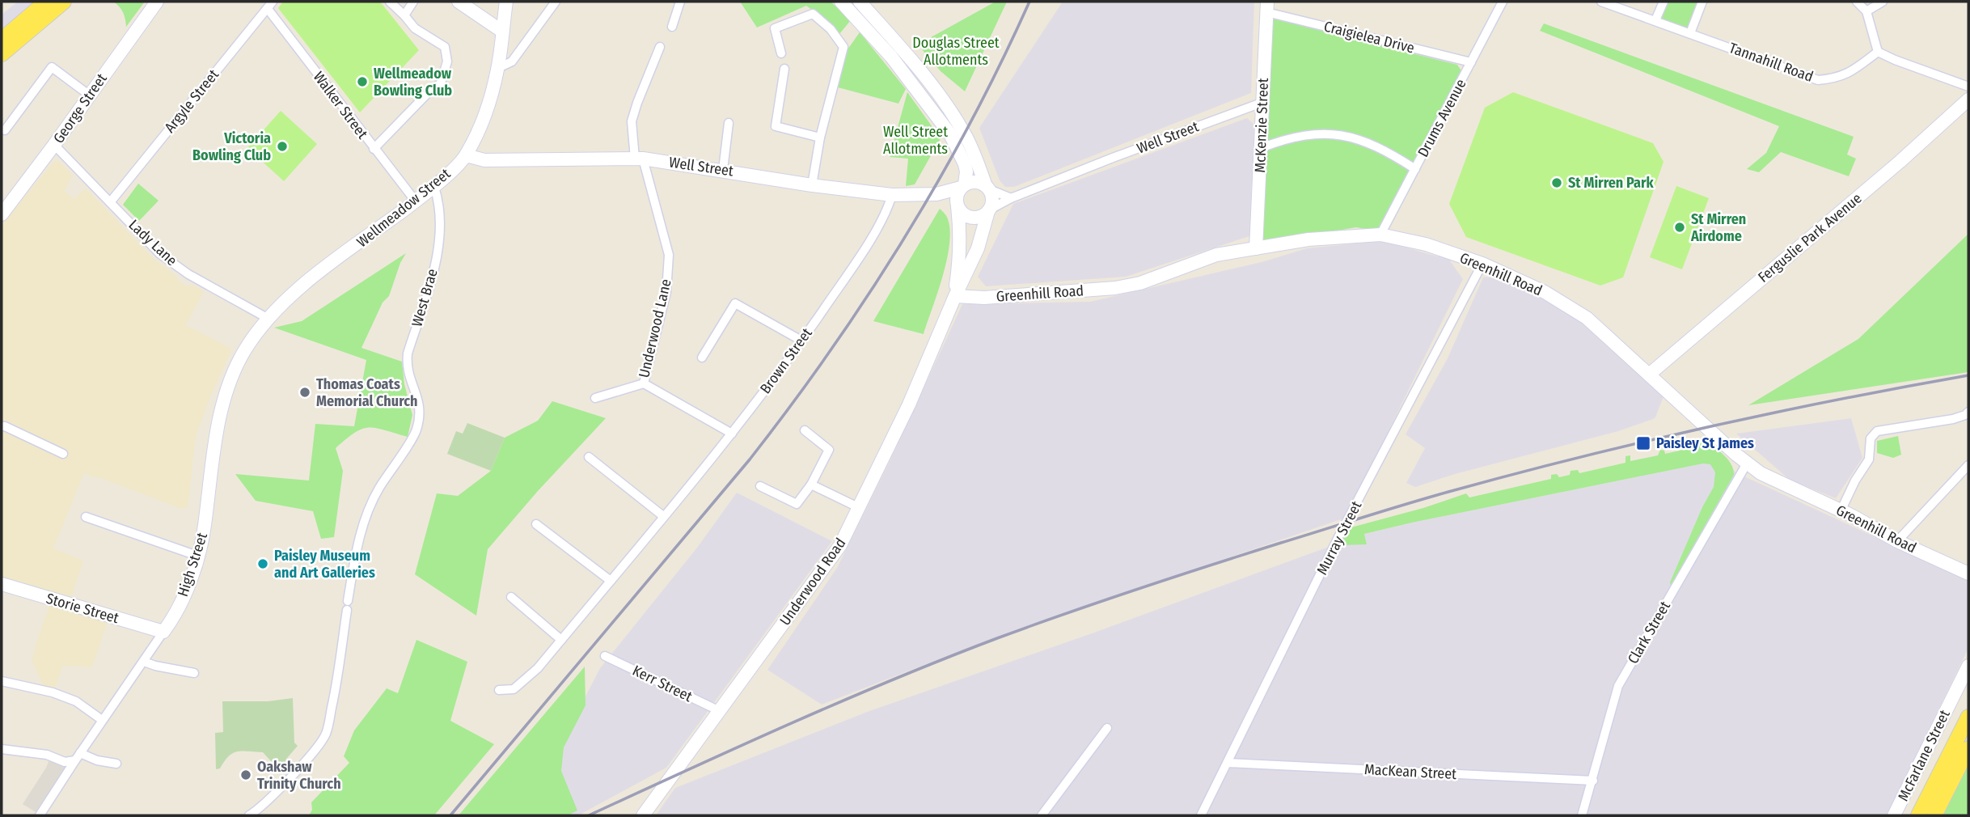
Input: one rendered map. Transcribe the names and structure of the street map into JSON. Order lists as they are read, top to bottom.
{
  "streets": {
    "street": [
      "Craigielea Drive",
      "Tannahill Road",
      "Argyle Street",
      "Walker Street",
      "George Street",
      "Drums Avenue",
      "McKenzie Street",
      "Well Street",
      "Wellmeadow Street",
      "Ferguslie Park Avenue",
      "Lady Lane",
      "Greenhill Road",
      "West Brae",
      "Underwood Lane",
      "Brown Street",
      "Murray Street",
      "High Street",
      "Underwood Road",
      "Storie Street",
      "Clark Street",
      "Kerr Street",
      "McFarlane Street",
      "MacKean Street"
    ]
  },
  "crossings": [
    ["Craigielea Drive", "Drums Avenue"],
    ["Craigielea Drive", "McKenzie Street"],
    ["Argyle Street", "Walker Street"],
    ["Argyle Street", "Lady Lane"],
    ["Walker Street", "Wellmeadow Street"],
    ["George Street", "Lady Lane"],
    ["Drums Avenue", "Greenhill Road"],
    ["McKenzie Street", "Well Street"],
    ["McKenzie Street", "Greenhill Road"],
    ["Well Street", "Wellmeadow Street"],
    ["Well Street", "Underwood Lane"],
    ["Well Street", "Brown Street"],
    ["Well Street", "Underwood Road"],
    ["Wellmeadow Street", "Lady Lane"],
    ["Wellmeadow Street", "West Brae"],
    ["Wellmeadow Street", "High Street"],
    ["Ferguslie Park Avenue", "Greenhill Road"],
    ["Lady Lane", "High Street"],
    ["Greenhill Road", "Murray Street"],
    ["Greenhill Road", "Underwood Road"],
    ["Greenhill Road", "Clark Street"],
    ["Murray Street", "MacKean Street"],
    ["High Street", "Storie Street"],
    ["Underwood Road", "Kerr Street"],
    ["Clark Street", "MacKean Street"]
  ],
  "parks": ["Douglas Street Allotments", "Well Street Allotments"],
  "places": {
    "other": [
      "Wellmeadow Bowling Club",
      "Victoria Bowling Club",
      "St Mirren Park",
      "St Mirren Airdome",
      "Thomas Coats Memorial Church",
      "Paisley Museum and Art Galleries",
      "Oakshaw Trinity Church"
    ],
    "transit": ["Paisley St James"]
  }
}
